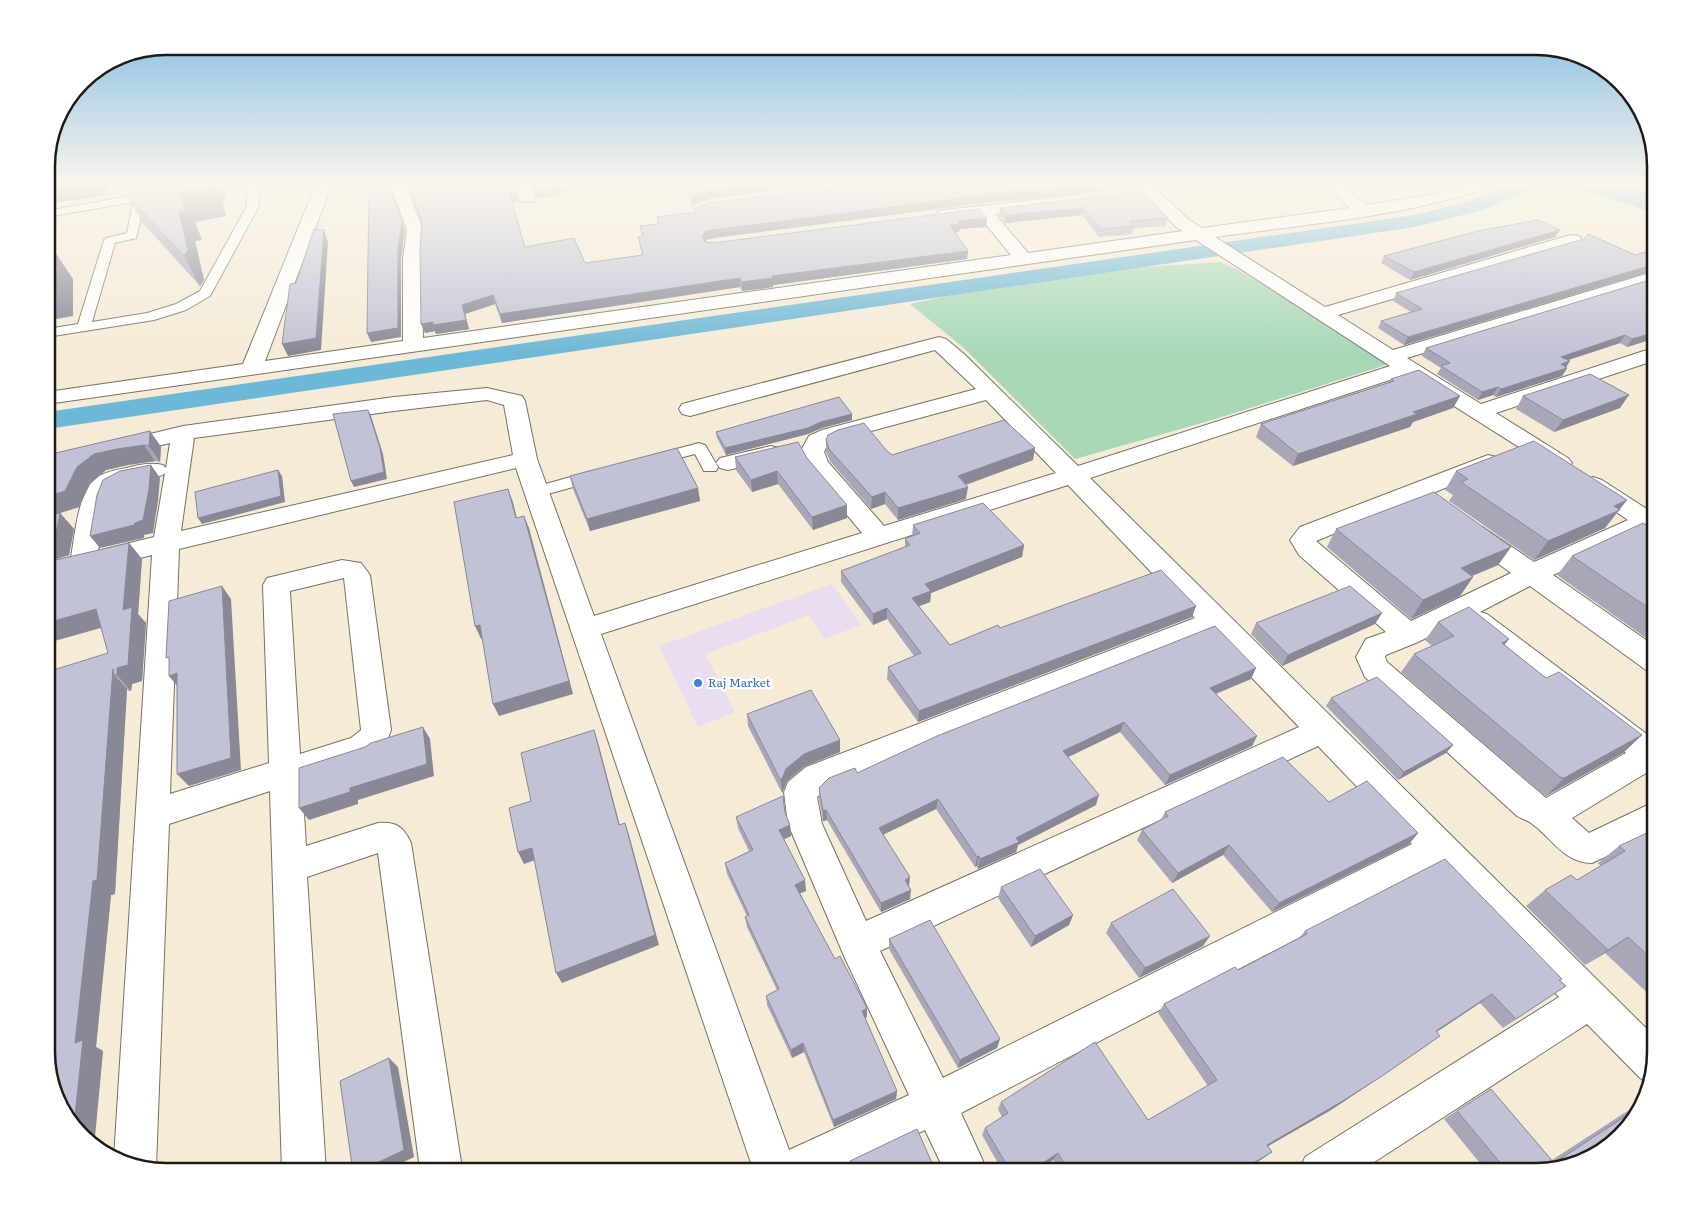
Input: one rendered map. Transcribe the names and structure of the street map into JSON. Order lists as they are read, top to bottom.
{
  "places": ["Raj Market"]
}
